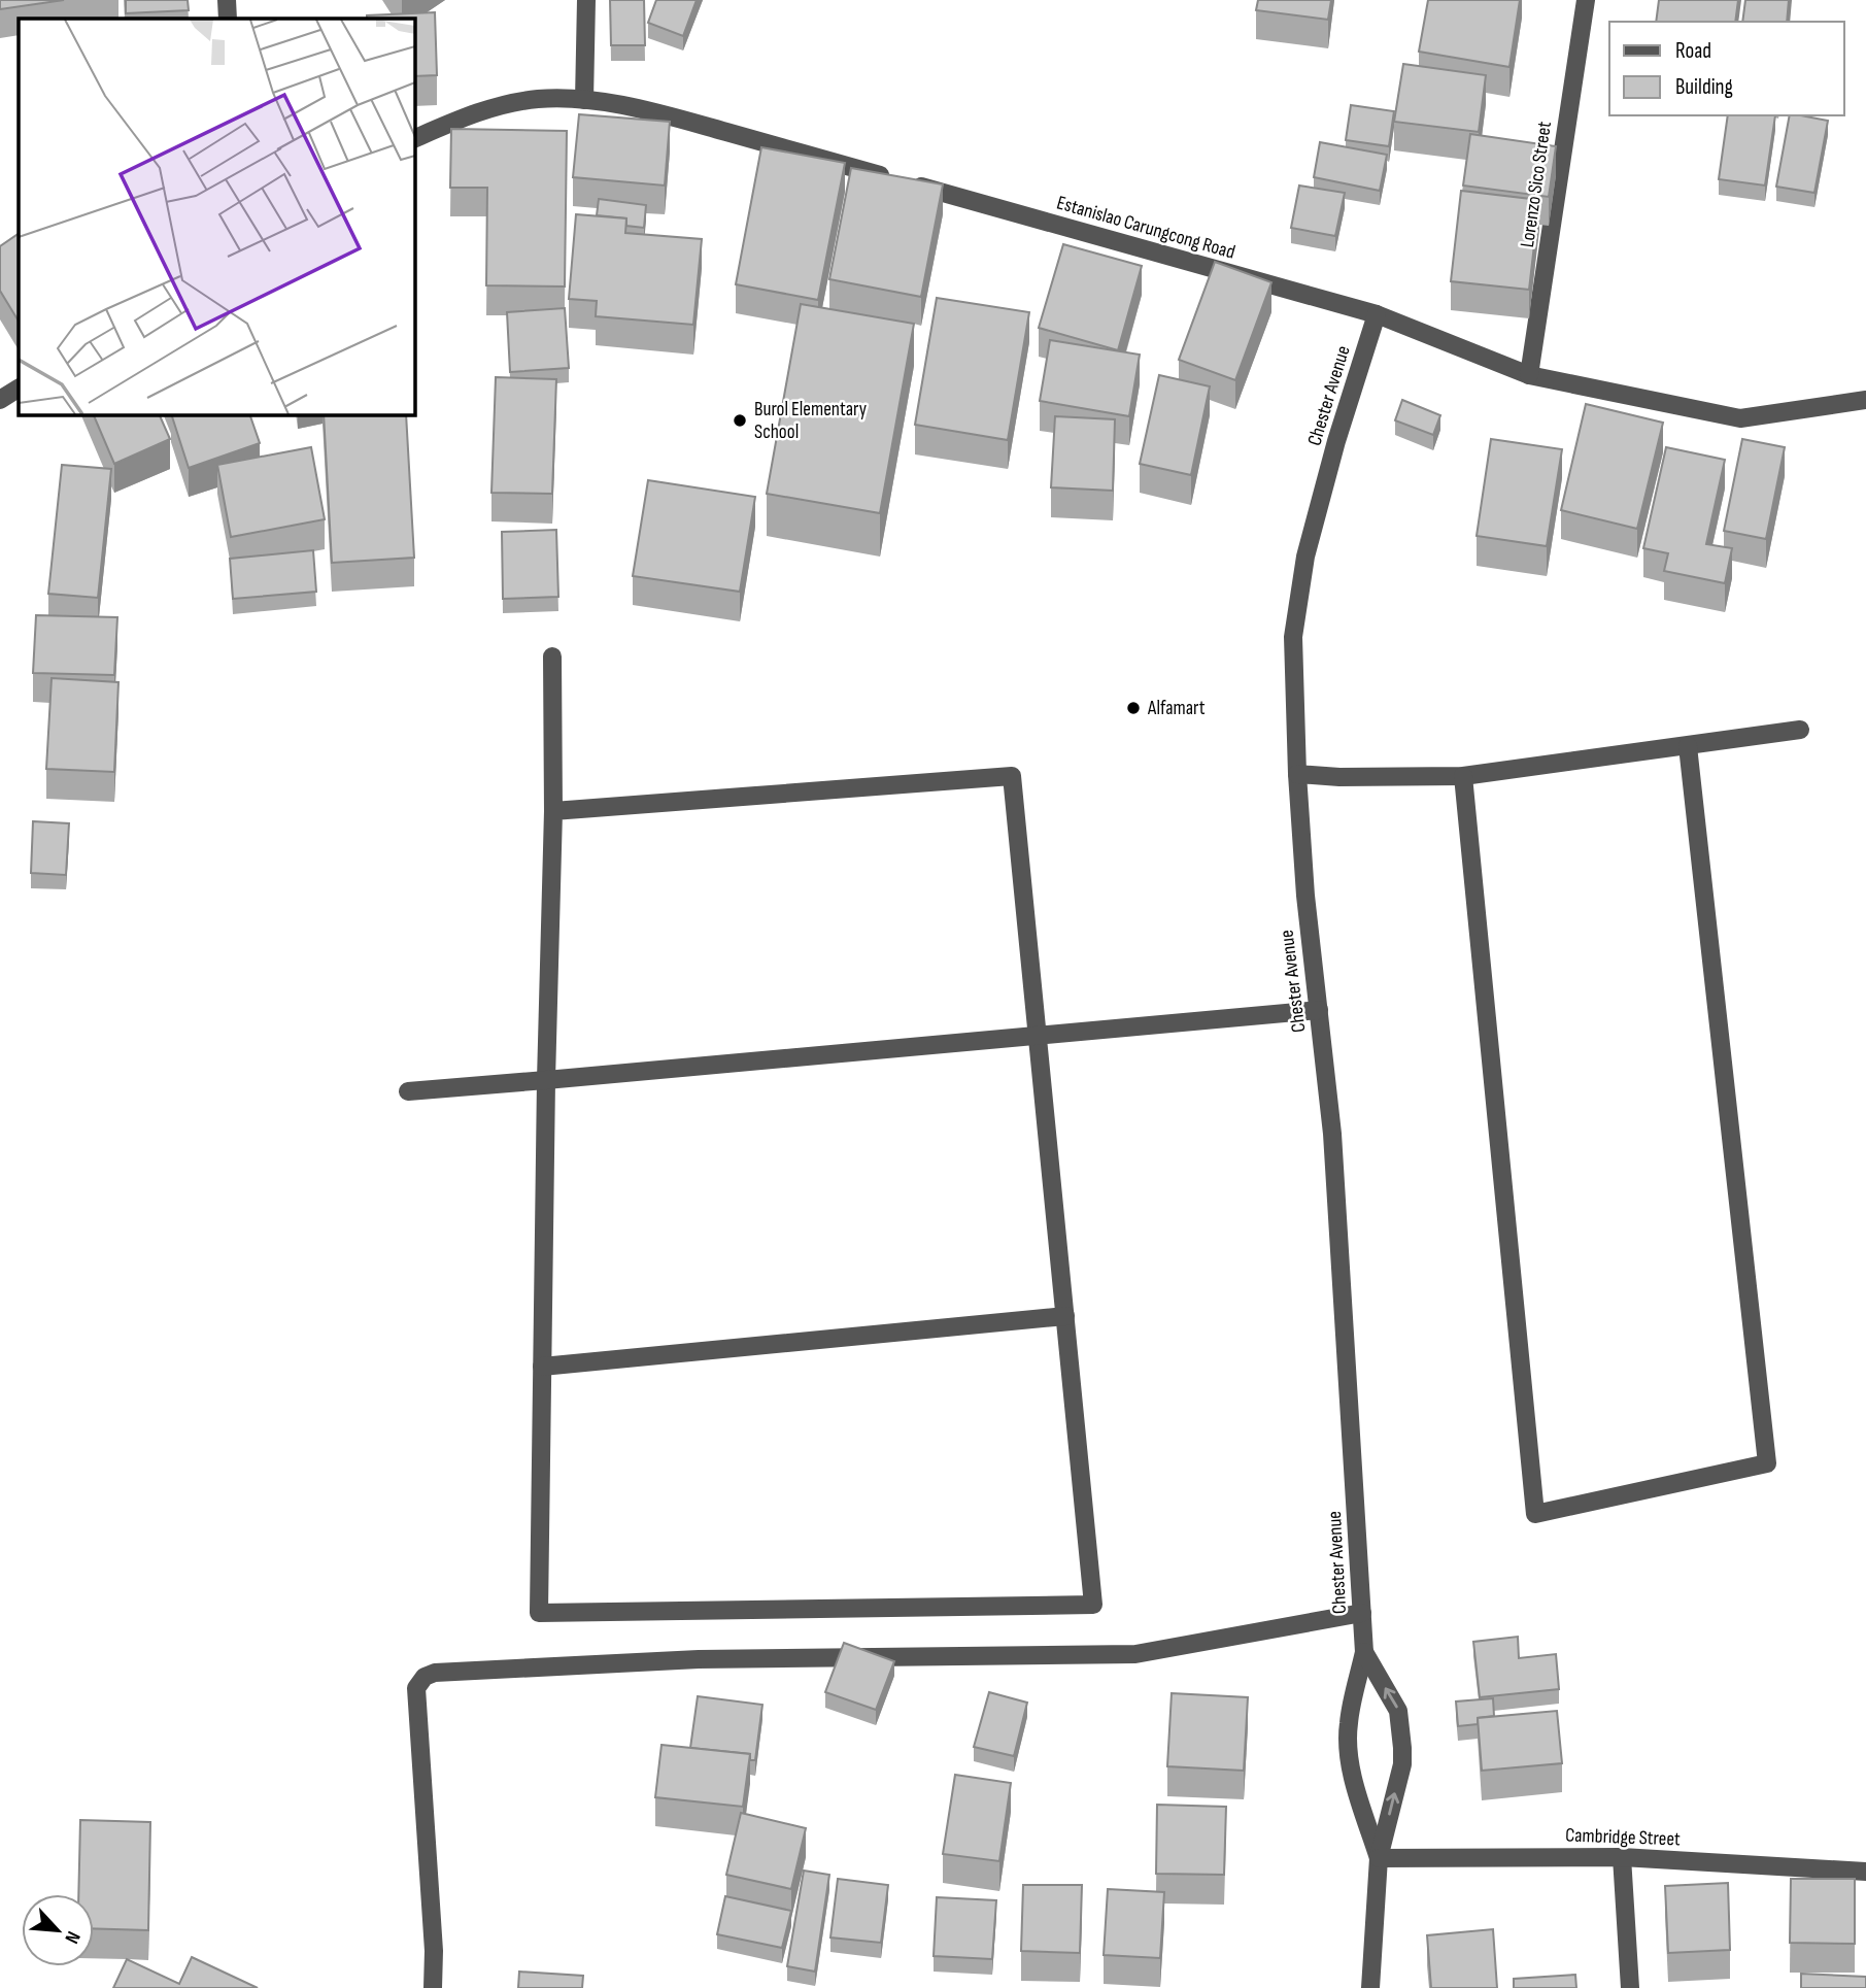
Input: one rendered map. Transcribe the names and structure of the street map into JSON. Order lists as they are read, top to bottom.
{
  "streets": {
    "street": [
      "Lorenzo Sico Street",
      "Estanislao Carungcong Road",
      "Chester Avenue",
      "Cambridge Street"
    ]
  },
  "crossings": [
    ["Lorenzo Sico Street", "Estanislao Carungcong Road"],
    ["Estanislao Carungcong Road", "Chester Avenue"],
    ["Chester Avenue", "Cambridge Street"]
  ],
  "places": ["Burol Elementary School", "Alfamart"],
  "legend": ["Road", "Building"],
  "north": "bottom right"
}
